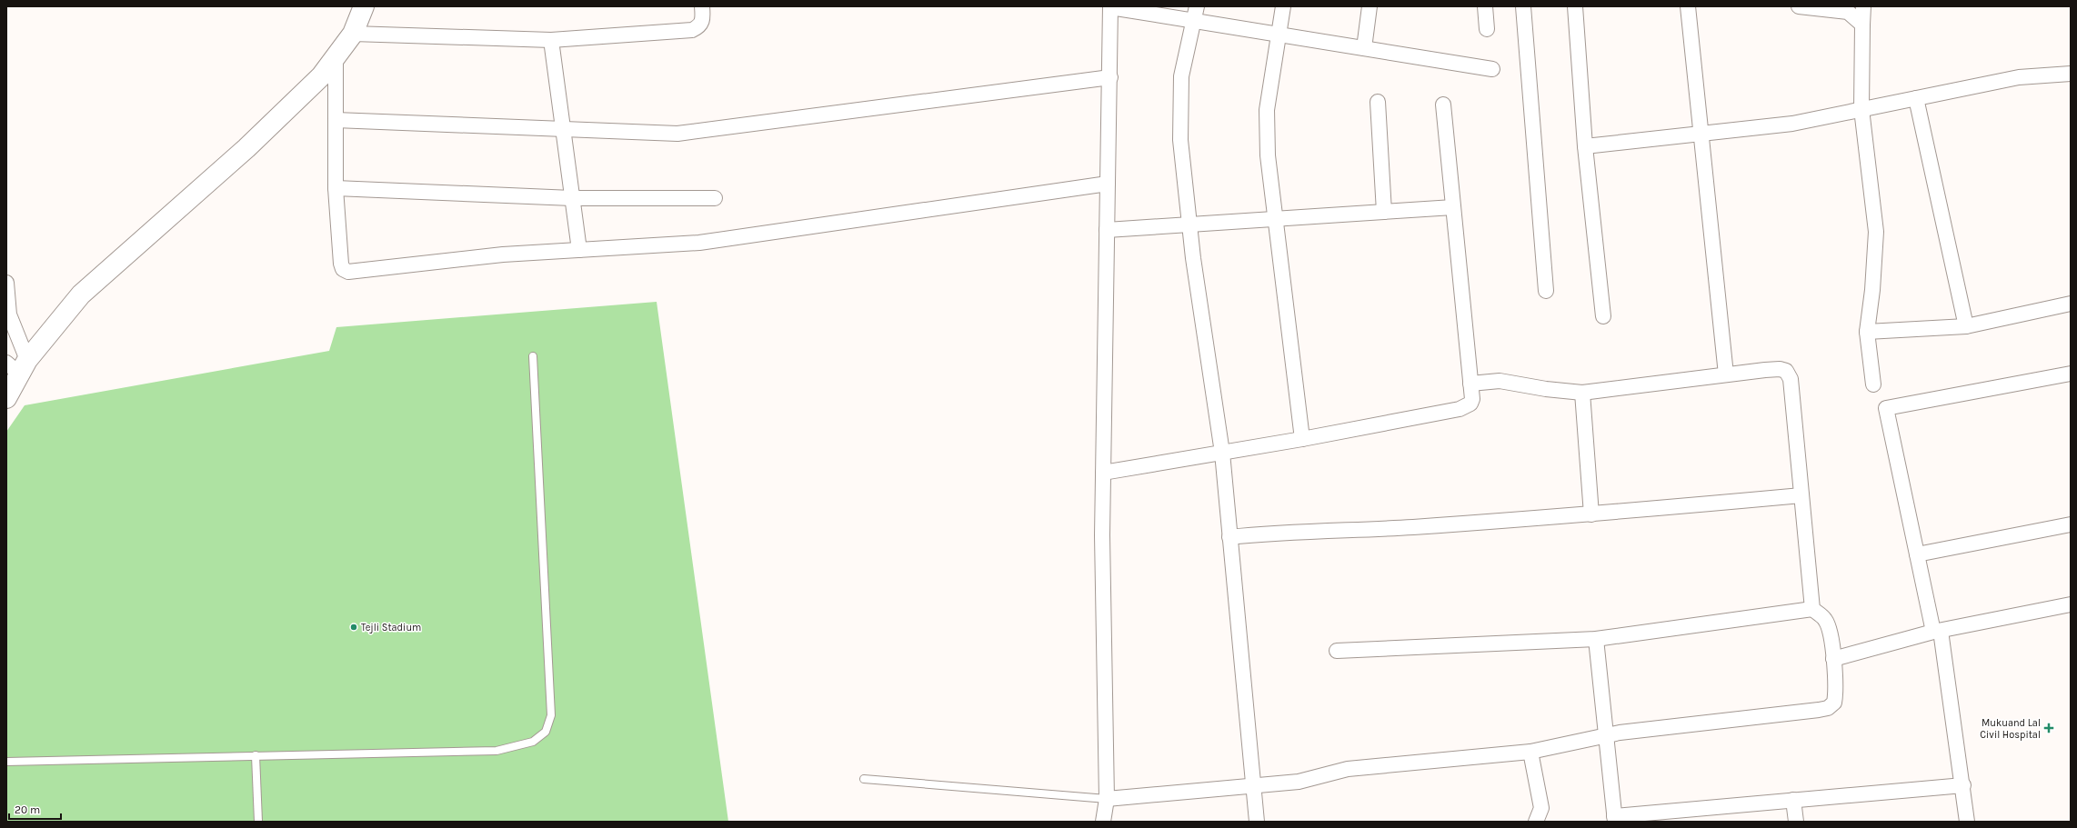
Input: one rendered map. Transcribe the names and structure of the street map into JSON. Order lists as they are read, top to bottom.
{
  "places": {
    "other": ["Tejli Stadium"],
    "health": ["Mukuand Lal Civil Hospital"]
  },
  "scale_bar": "20 m"
}
